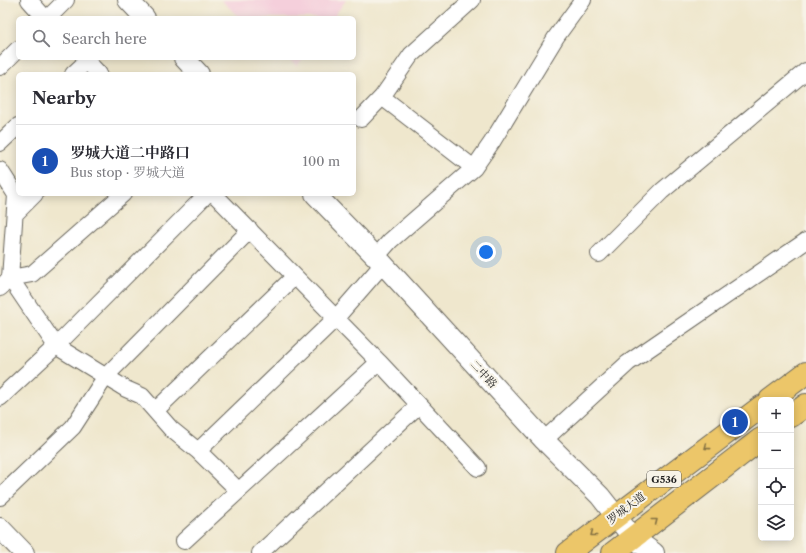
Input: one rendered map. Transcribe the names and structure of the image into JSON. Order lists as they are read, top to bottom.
{
  "streets": {
    "highway": ["G536", "罗城大道"],
    "street": ["二中路"]
  },
  "crossings": [
    ["二中路", "G536"],
    ["二中路", "罗城大道"]
  ],
  "page": {
    "search": "Search here",
    "heading": "Nearby",
    "list": [
      {
        "mark": "1",
        "name": "罗城大道二中路口",
        "note": "Bus stop · 罗城大道",
        "value": "100 m"
      }
    ],
    "map_buttons": ["+", "−"],
    "pins": "1"
  }
}
